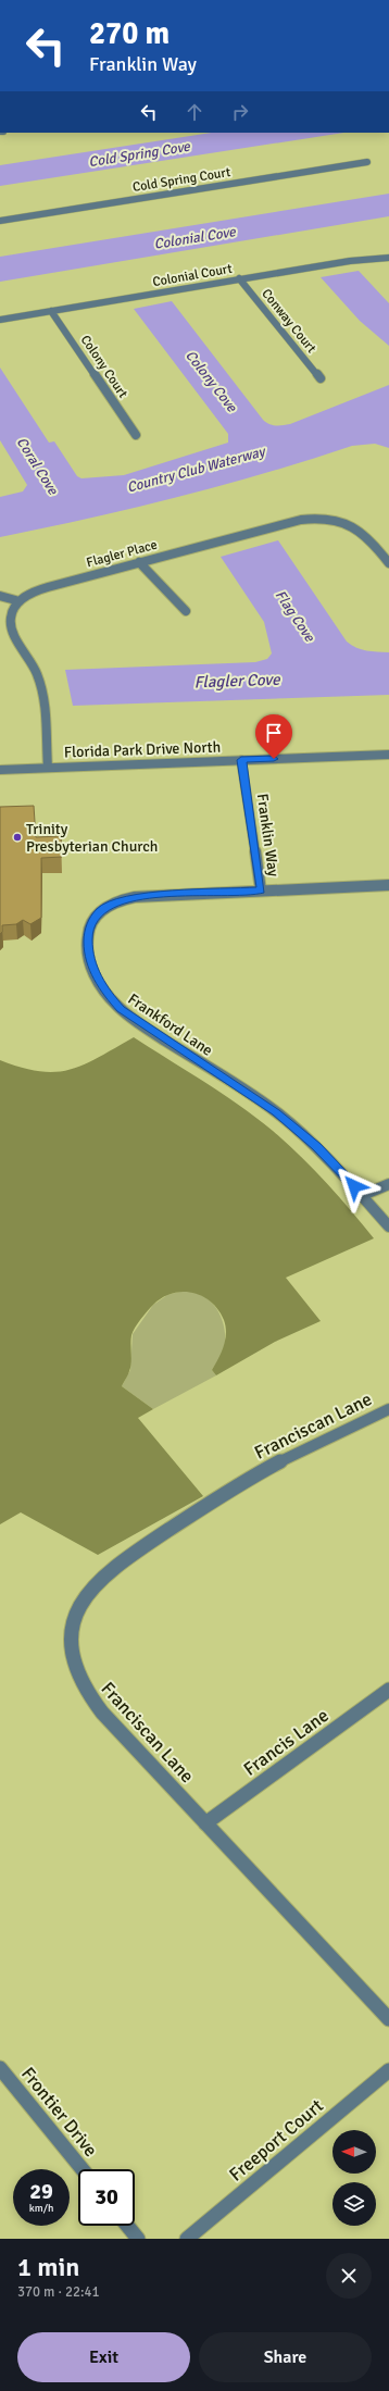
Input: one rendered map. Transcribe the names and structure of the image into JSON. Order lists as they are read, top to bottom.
{
  "streets": {
    "street": [
      "Cold Spring Court",
      "Colonial Court",
      "Conway Court",
      "Colony Court",
      "Flagler Place",
      "Florida Park Drive North",
      "Franklin Way",
      "Frankford Lane",
      "Franciscan Lane",
      "Francis Lane",
      "Frontier Drive",
      "Freeport Court"
    ]
  },
  "crossings": [
    ["Colonial Court", "Conway Court"],
    ["Colonial Court", "Colony Court"],
    ["Florida Park Drive North", "Franklin Way"],
    ["Franklin Way", "Frankford Lane"],
    ["Franciscan Lane", "Francis Lane"]
  ],
  "water": [
    "Cold Spring Cove",
    "Colonial Cove",
    "Colony Cove",
    "Coral Cove",
    "Country Club Waterway",
    "Flag Cove",
    "Flagler Cove"
  ],
  "places": ["Trinity Presbyterian Church"],
  "north": "left",
  "page": {
    "turn": ["270 m", "Franklin Way"],
    "speed": "29 km/h",
    "limit": "30",
    "heading": ["1 min", "370 m · 22:41"],
    "buttons": ["Exit", "Share"]
  }
}
